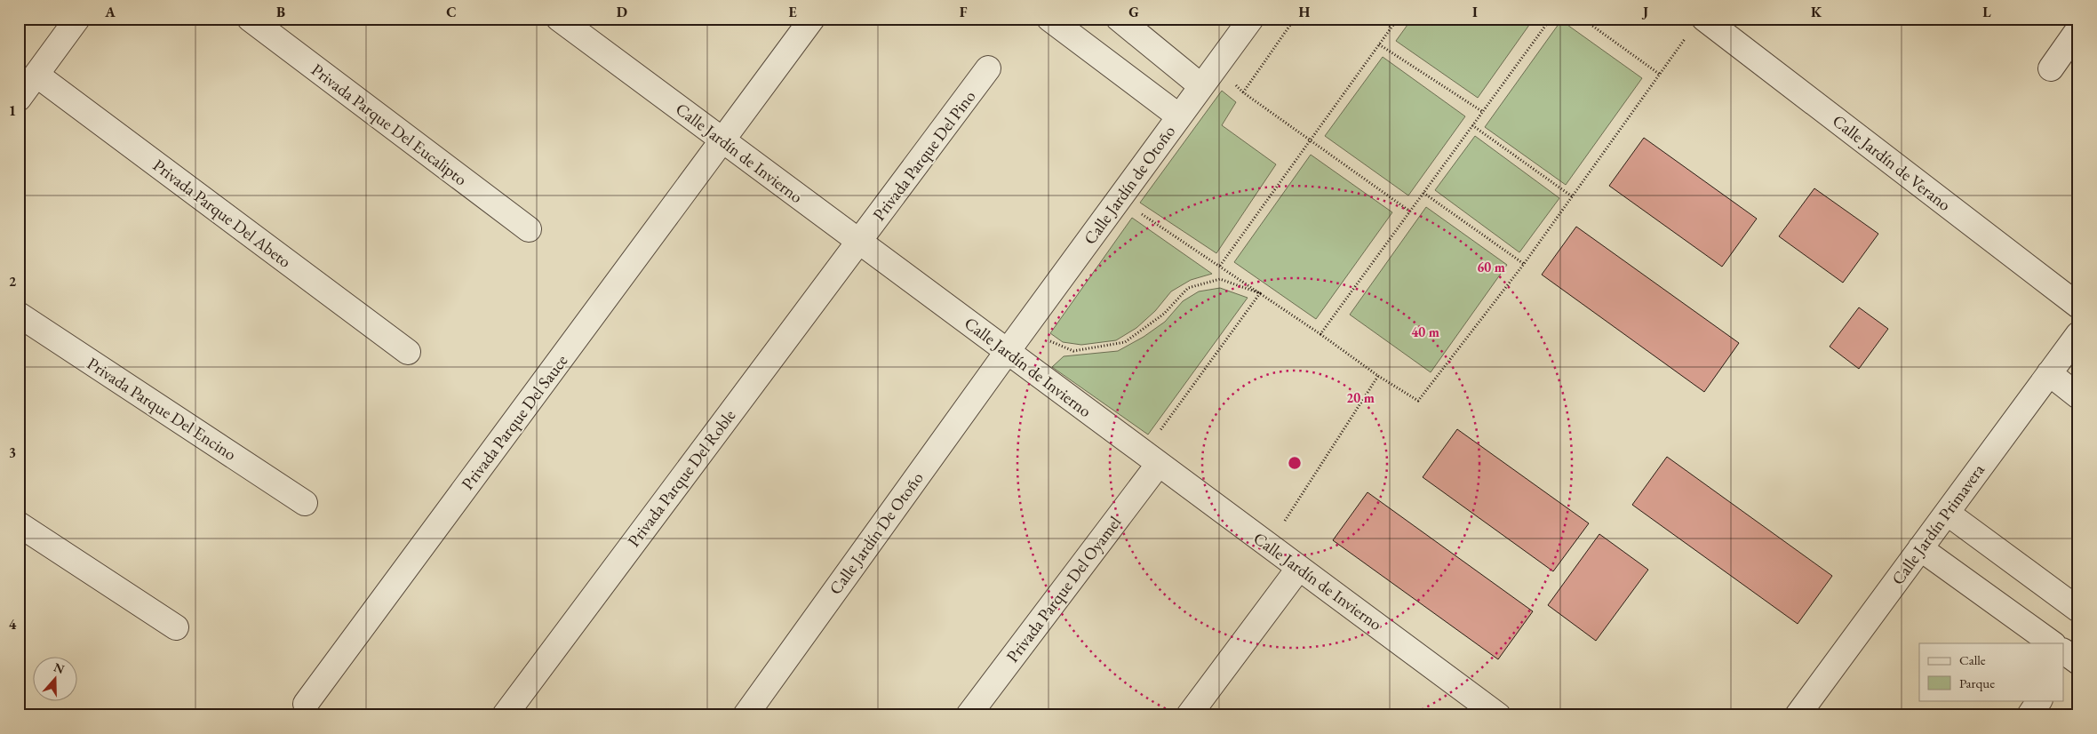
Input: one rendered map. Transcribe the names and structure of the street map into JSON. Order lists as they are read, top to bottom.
{
  "streets": {
    "street": [
      "Privada Parque Del Eucalipto",
      "Calle Jardín de Invierno",
      "Privada Parque Del Pino",
      "Calle Jardín de Verano",
      "Calle Jardín de Otoño",
      "Privada Parque Del Abeto",
      "Privada Parque Del Encino",
      "Privada Parque Del Sauce",
      "Privada Parque Del Roble",
      "Calle Jardín Primavera",
      "Calle Jardín De Otoño",
      "Privada Parque Del Oyamel"
    ]
  },
  "crossings": [
    ["Calle Jardín de Invierno", "Privada Parque Del Pino"],
    ["Calle Jardín de Invierno", "Calle Jardín de Otoño"],
    ["Calle Jardín de Invierno", "Privada Parque Del Sauce"],
    ["Calle Jardín de Invierno", "Privada Parque Del Roble"],
    ["Calle Jardín de Invierno", "Calle Jardín De Otoño"],
    ["Calle Jardín de Invierno", "Privada Parque Del Oyamel"],
    ["Privada Parque Del Pino", "Privada Parque Del Roble"],
    ["Calle Jardín de Otoño", "Calle Jardín De Otoño"]
  ],
  "legend": ["Calle", "Parque"],
  "north": "top",
  "grid": {
    "columns": [
      "A",
      "B",
      "C",
      "D",
      "E",
      "F",
      "G",
      "H",
      "I",
      "J",
      "K",
      "L"
    ],
    "rows": [
      "1",
      "2",
      "3",
      "4"
    ]
  },
  "rings": ["60 m", "40 m", "20 m"]
}
